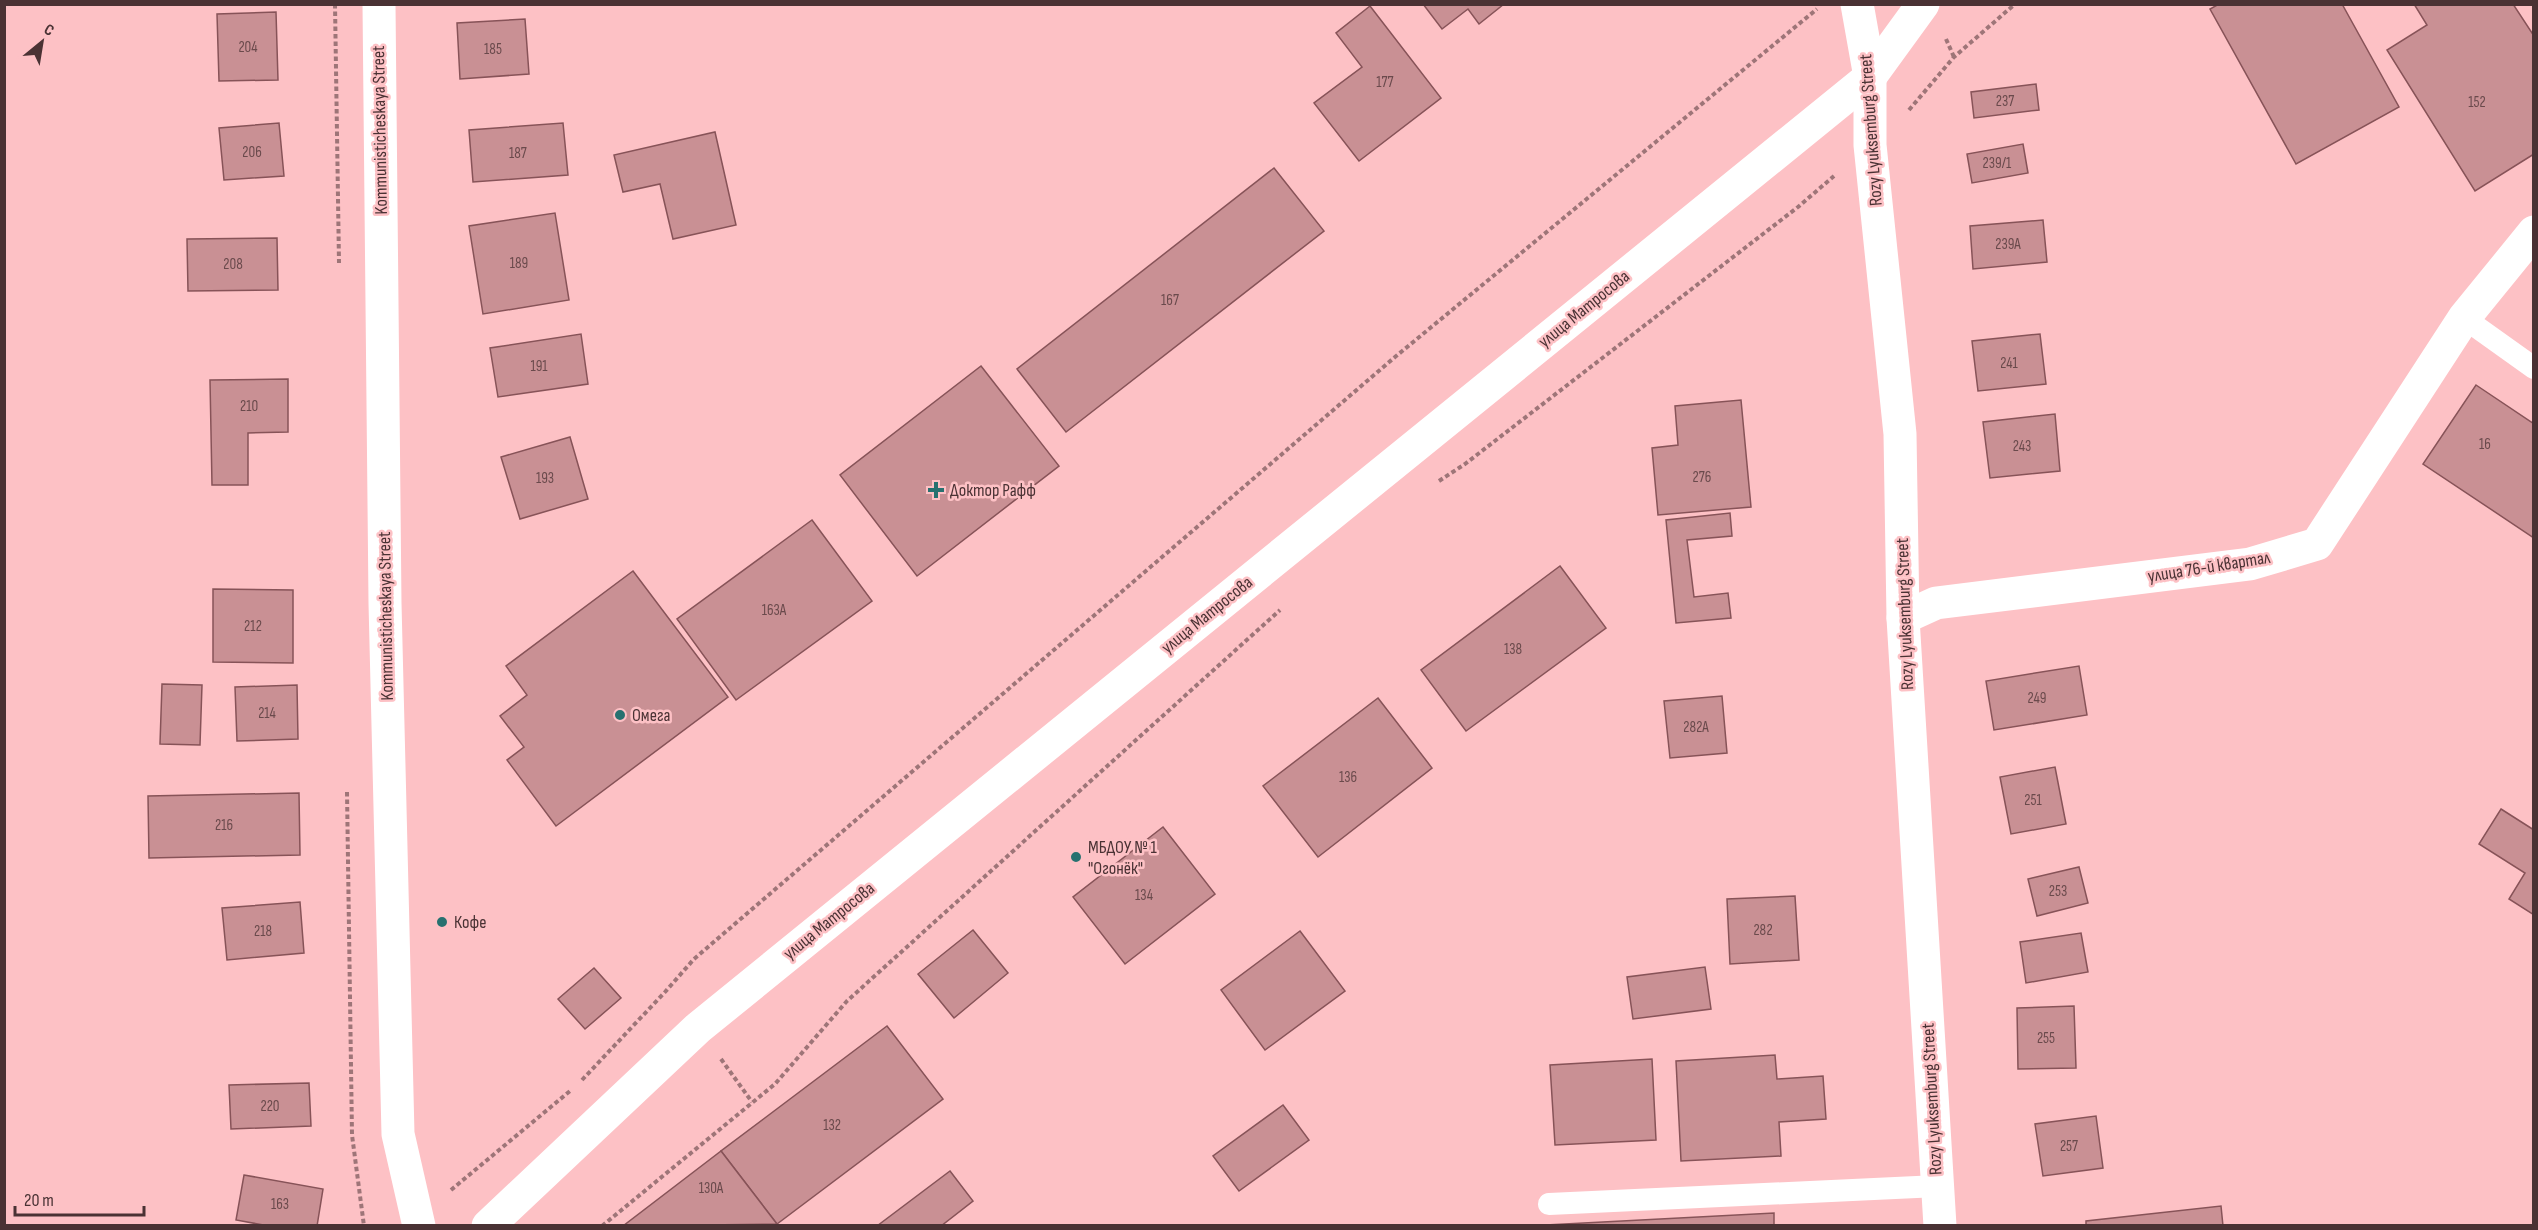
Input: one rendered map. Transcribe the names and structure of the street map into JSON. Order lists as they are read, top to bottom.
{
  "streets": {
    "street": [
      "Kommunisticheskaya Street",
      "Rozy Lyuksemburg Street",
      "улица Матросова",
      "улица 76-й квартал"
    ]
  },
  "crossings": [
    ["Rozy Lyuksemburg Street", "улица Матросова"],
    ["Rozy Lyuksemburg Street", "улица 76-й квартал"]
  ],
  "places": {
    "health": ["Доктор Рафф"],
    "other": ["Омега", "МБДОУ № 1 \"Огонёк\"", "Кофе"]
  },
  "house_numbers": [
    "204",
    "185",
    "177",
    "237",
    "152",
    "206",
    "187",
    "239/1",
    "239А",
    "189",
    "208",
    "167",
    "241",
    "191",
    "210",
    "16",
    "243",
    "276",
    "193",
    "163А",
    "212",
    "138",
    "249",
    "214",
    "282А",
    "136",
    "251",
    "216",
    "253",
    "134",
    "282",
    "218",
    "255",
    "220",
    "132",
    "257",
    "130А",
    "163"
  ],
  "scale_bar": "20 m",
  "north": "top right"
}
